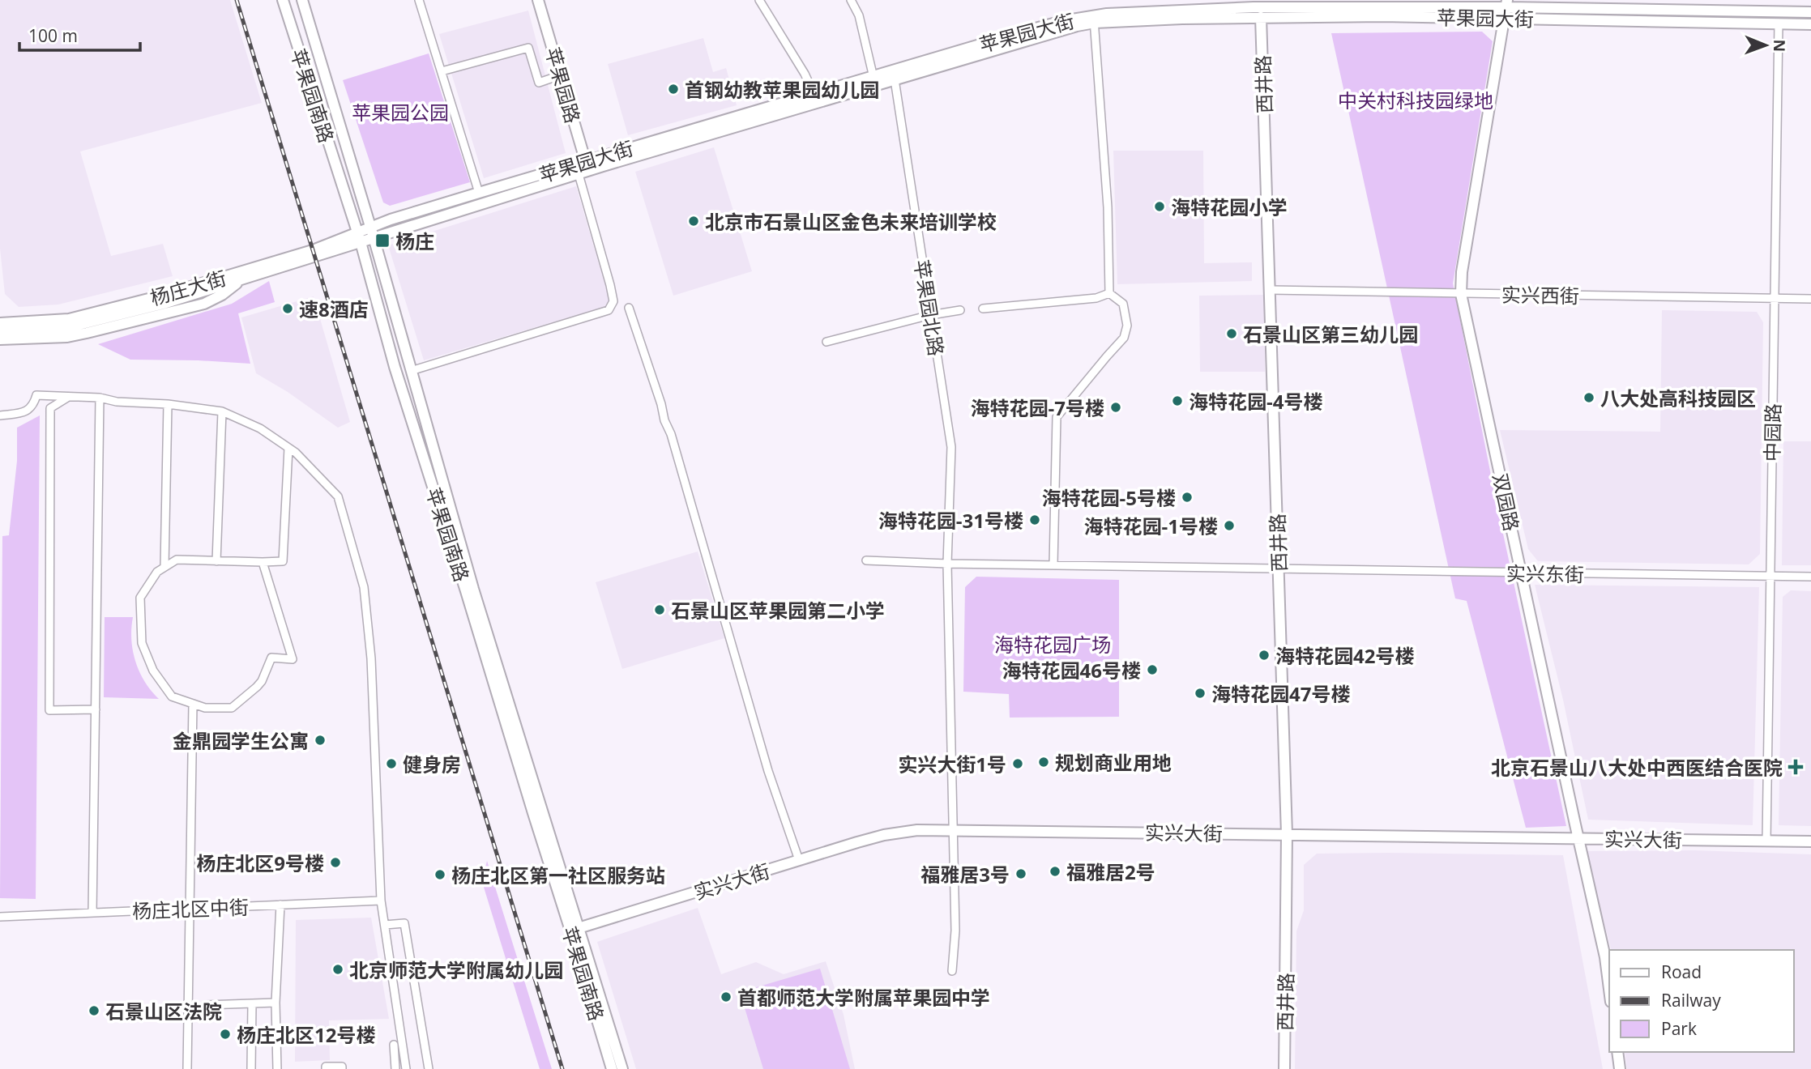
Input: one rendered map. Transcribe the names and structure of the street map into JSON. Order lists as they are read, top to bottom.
{
  "streets": {
    "main road": [
      "苹果园大街",
      "西井路",
      "苹果园路",
      "苹果园南路",
      "杨庄大街",
      "双园路",
      "实兴大街"
    ],
    "street": [
      "实兴西街",
      "苹果园北路",
      "中园路",
      "实兴东街",
      "杨庄北区中街"
    ]
  },
  "crossings": [
    ["苹果园大街", "西井路"],
    ["苹果园大街", "苹果园路"],
    ["苹果园大街", "苹果园南路"],
    ["苹果园大街", "杨庄大街"],
    ["苹果园大街", "苹果园北路"],
    ["苹果园大街", "中园路"],
    ["苹果园大街", "双园路"],
    ["西井路", "实兴西街"],
    ["西井路", "实兴东街"],
    ["西井路", "实兴大街"],
    ["苹果园南路", "杨庄大街"],
    ["苹果园南路", "实兴大街"],
    ["实兴西街", "中园路"],
    ["实兴西街", "双园路"],
    ["苹果园北路", "实兴东街"],
    ["苹果园北路", "实兴大街"],
    ["中园路", "实兴东街"],
    ["中园路", "实兴大街"],
    ["双园路", "实兴东街"],
    ["双园路", "实兴大街"]
  ],
  "parks": ["中关村科技园绿地", "苹果园公园", "海特花园广场"],
  "places": {
    "other": [
      "首钢幼教苹果园幼儿园",
      "海特花园小学",
      "北京市石景山区金色未来培训学校",
      "速8酒店",
      "石景山区第三幼儿园",
      "八大处高科技园区",
      "海特花园-4号楼",
      "海特花园-7号楼",
      "海特花园-5号楼",
      "海特花园-31号楼",
      "海特花园-1号楼",
      "石景山区苹果园第二小学",
      "海特花园42号楼",
      "海特花园46号楼",
      "海特花园47号楼",
      "金鼎园学生公寓",
      "规划商业用地",
      "健身房",
      "实兴大街1号",
      "杨庄北区9号楼",
      "福雅居2号",
      "福雅居3号",
      "杨庄北区第一社区服务站",
      "北京师范大学附属幼儿园",
      "首都师范大学附属苹果园中学",
      "石景山区法院",
      "杨庄北区12号楼"
    ],
    "transit": ["杨庄"],
    "health": ["北京石景山八大处中西医结合医院"]
  },
  "legend": ["Road", "Railway", "Park"],
  "scale_bar": "100 m",
  "north": "right"
}
